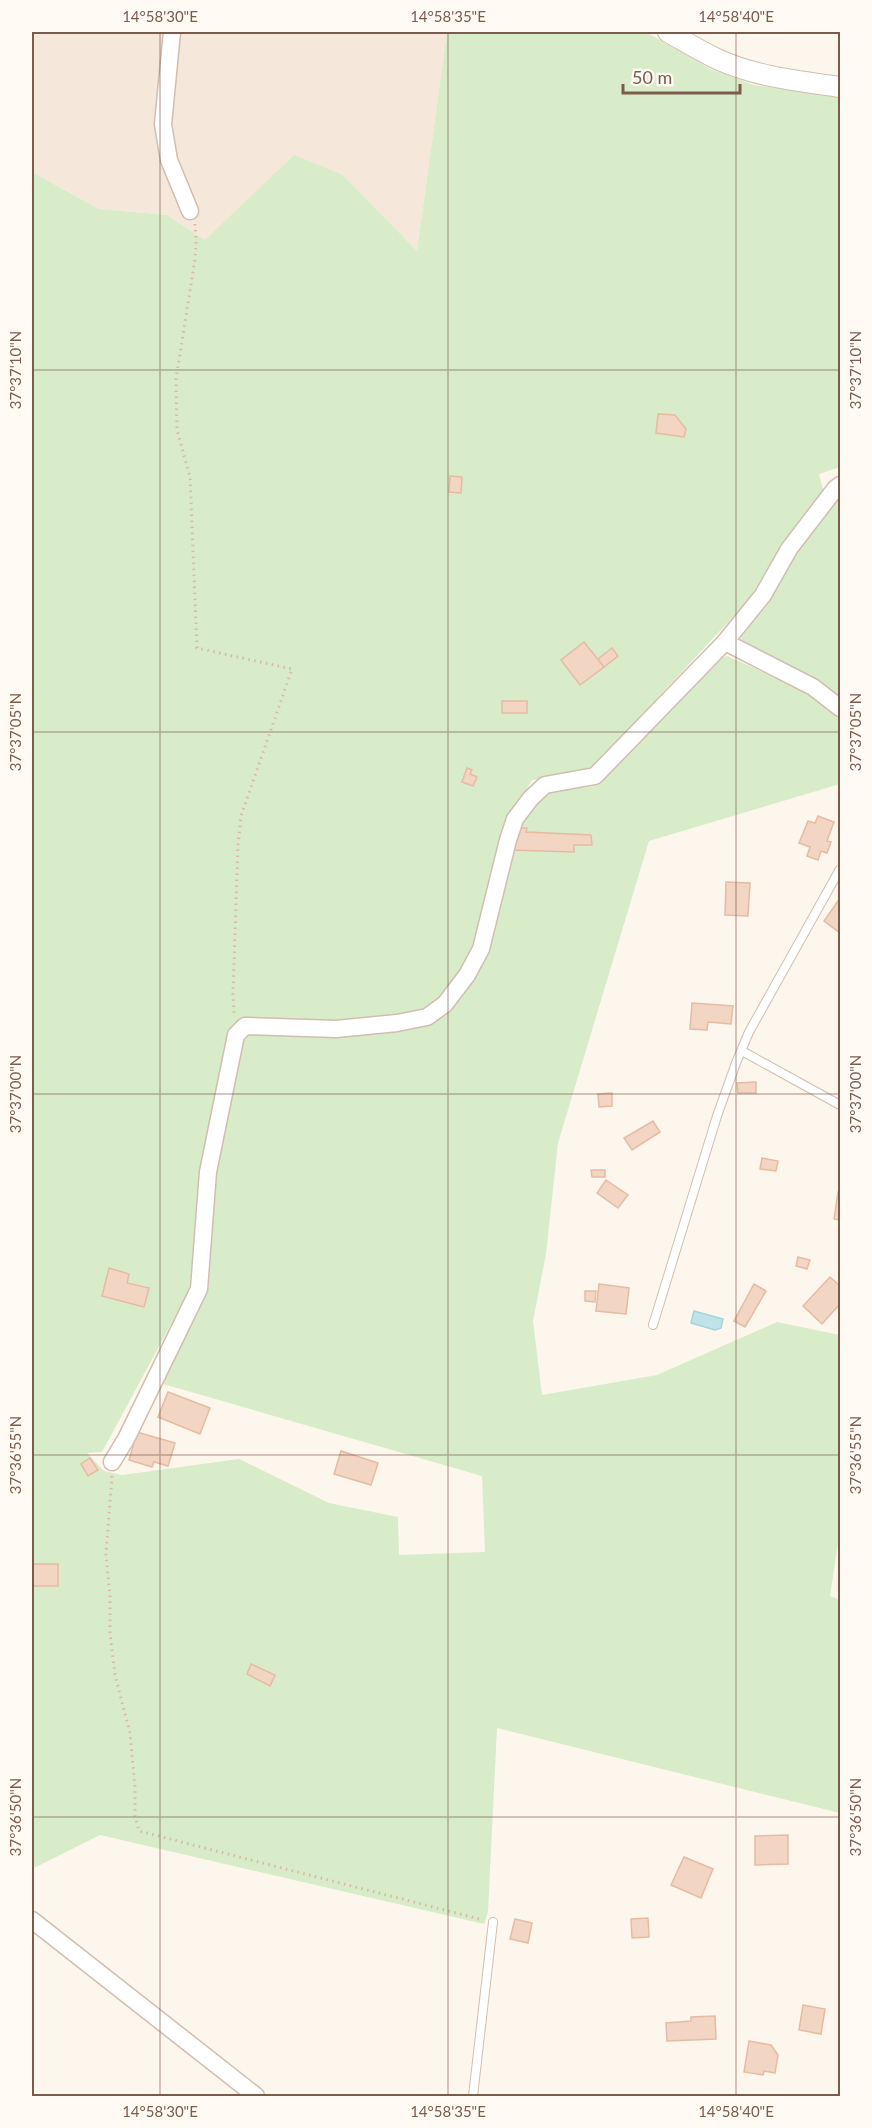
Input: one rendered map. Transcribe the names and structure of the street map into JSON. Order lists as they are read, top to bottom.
{
  "scale_bar": "50 m",
  "coordinates": [
    "14°58'30\"E",
    "14°58'35\"E",
    "14°58'40\"E",
    "37°37'10\"N",
    "37°37'05\"N",
    "37°37'00\"N",
    "37°36'55\"N",
    "37°36'50\"N"
  ]
}
